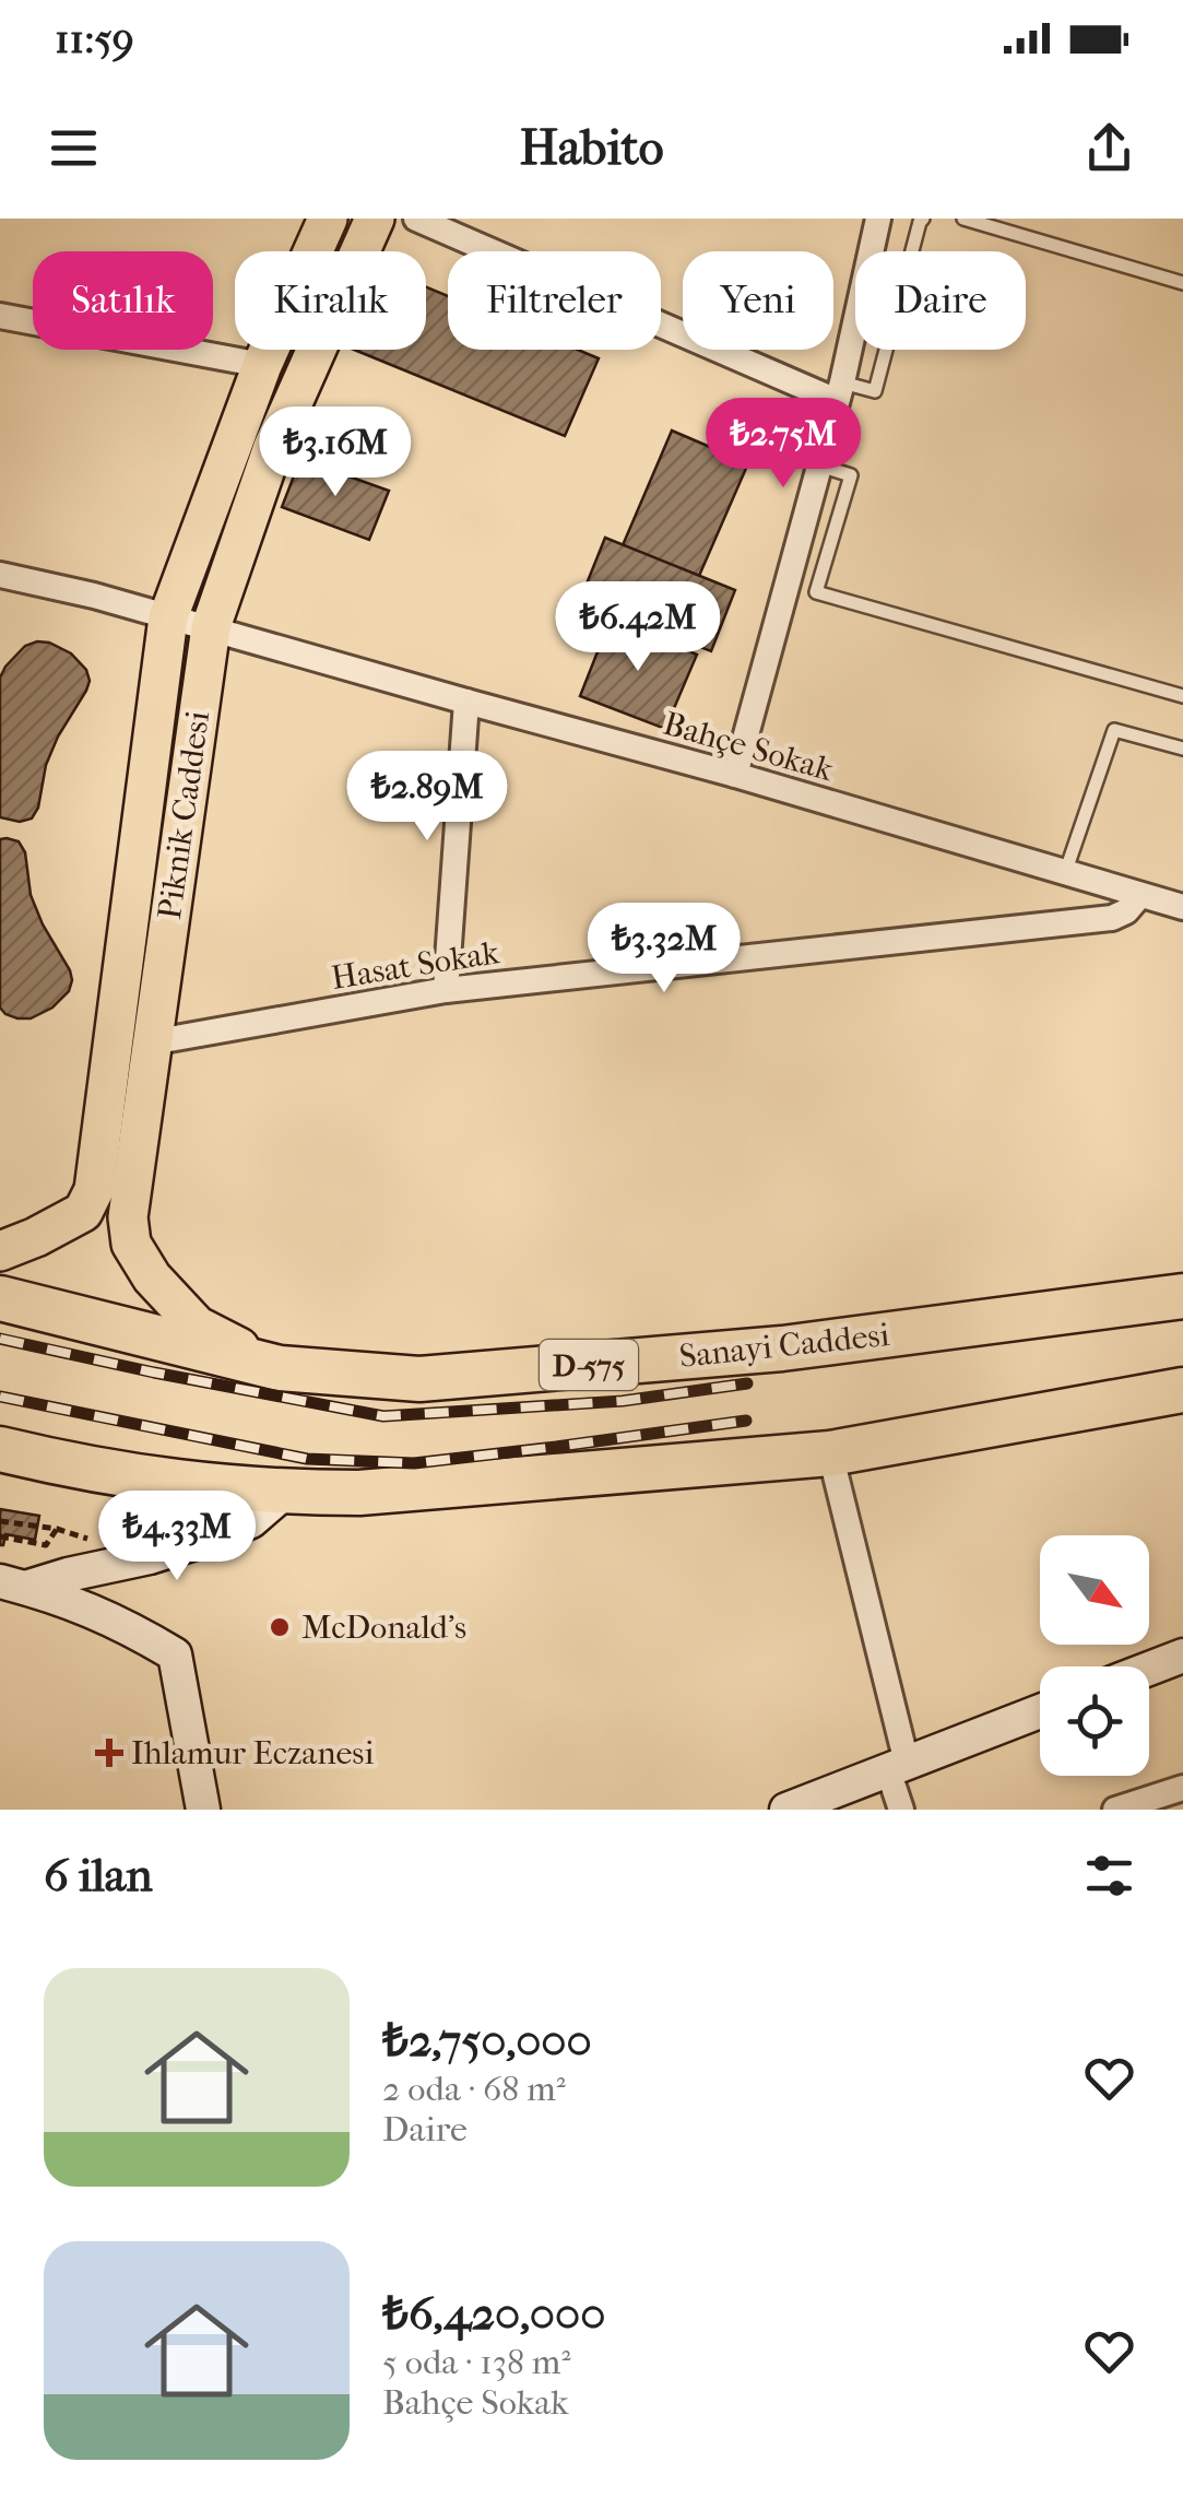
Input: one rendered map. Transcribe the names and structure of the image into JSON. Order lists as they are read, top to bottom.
{
  "streets": {
    "highway": ["Sanayi Caddesi", "D-575"],
    "main road": ["Piknik Caddesi"],
    "street": ["Bahçe Sokak", "Hasat Sokak"]
  },
  "crossings": [
    ["Bahçe Sokak", "Piknik Caddesi"],
    ["Bahçe Sokak", "Hasat Sokak"],
    ["Piknik Caddesi", "Hasat Sokak"],
    ["Piknik Caddesi", "Sanayi Caddesi"]
  ],
  "places": {
    "other": ["McDonald's"],
    "health": ["Ihlamur Eczanesi"]
  },
  "north": "bottom right",
  "page": {
    "status": "11:59",
    "header": "Habito",
    "chip": [
      "Satılık",
      "Kiralık",
      "Filtreler",
      "Yeni",
      "Daire"
    ],
    "price": [
      "₺2.75M",
      "₺3.16M",
      "₺6.42M",
      "₺2.89M",
      "₺3.32M",
      "₺4.33M"
    ],
    "heading": "6 ilan",
    "list": [
      {
        "name": "₺2,750,000",
        "note": "2 oda · 68 m² · Daire"
      },
      {
        "name": "₺6,420,000",
        "note": "5 oda · 138 m² · Bahçe Sokak"
      }
    ]
  }
}
